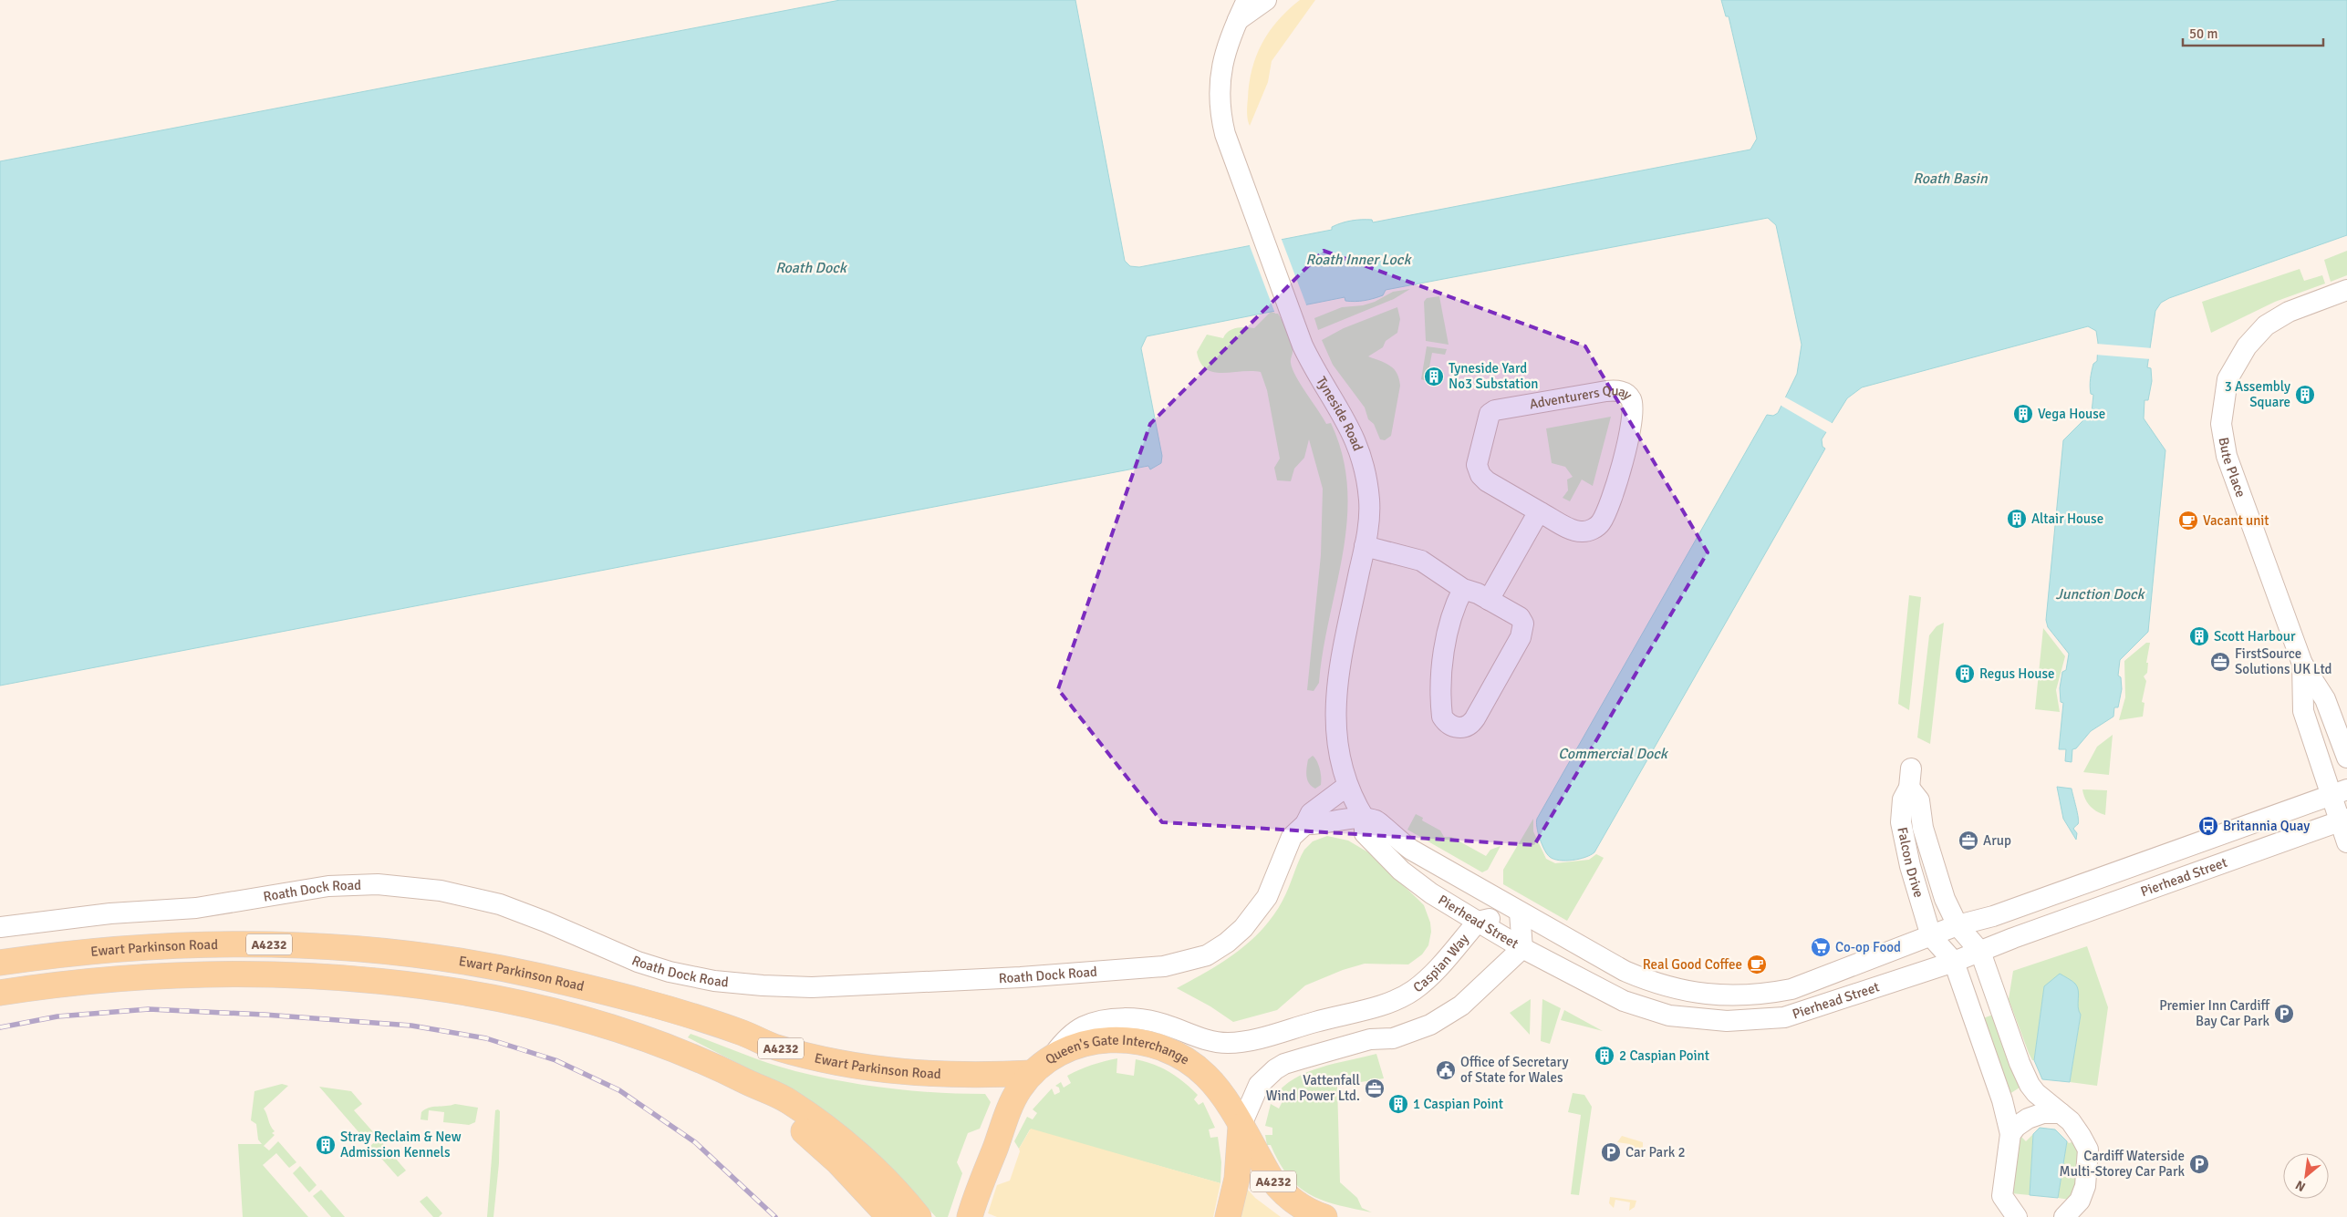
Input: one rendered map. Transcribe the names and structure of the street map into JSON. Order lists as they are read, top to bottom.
{
  "streets": {
    "main road": ["A4232", "Ewart Parkinson Road", "Queen's Gate Interchange"],
    "street": [
      "Adventurers Quay",
      "Tyneside Road",
      "Bute Place",
      "Falcon Drive",
      "Pierhead Street",
      "Roath Dock Road",
      "Caspian Way"
    ]
  },
  "crossings": [
    ["Tyneside Road", "Pierhead Street"],
    ["Tyneside Road", "Roath Dock Road"],
    ["Bute Place", "Pierhead Street"],
    ["Falcon Drive", "Pierhead Street"],
    ["Pierhead Street", "Caspian Way"],
    ["A4232", "Ewart Parkinson Road"],
    ["A4232", "Queen's Gate Interchange"],
    ["Ewart Parkinson Road", "Caspian Way"],
    ["Ewart Parkinson Road", "Queen's Gate Interchange"],
    ["Caspian Way", "Queen's Gate Interchange"]
  ],
  "water": [
    "Roath Basin",
    "Roath Inner Lock",
    "Roath Dock",
    "Junction Dock",
    "Commercial Dock"
  ],
  "places": {
    "building": [
      "Tyneside Yard No3 Substation",
      "3 Assembly Square",
      "Vega House",
      "Altair House",
      "Scott Harbour",
      "Regus House",
      "2 Caspian Point",
      "1 Caspian Point",
      "Stray Reclaim & New Admission Kennels"
    ],
    "cafe": ["Vacant unit", "Real Good Coffee"],
    "office": ["FirstSource Solutions UK Ltd", "Arup", "Vattenfall Wind Power Ltd."],
    "bus stop": ["Britannia Quay"],
    "supermarket": ["Co-op Food"],
    "parking": ["Premier Inn Cardiff Bay Car Park", "Car Park 2", "Cardiff Waterside Multi-Storey Car Park"],
    "public building": ["Office of Secretary of State for Wales"]
  },
  "scale_bar": "50 m",
  "north": "bottom left"
}
